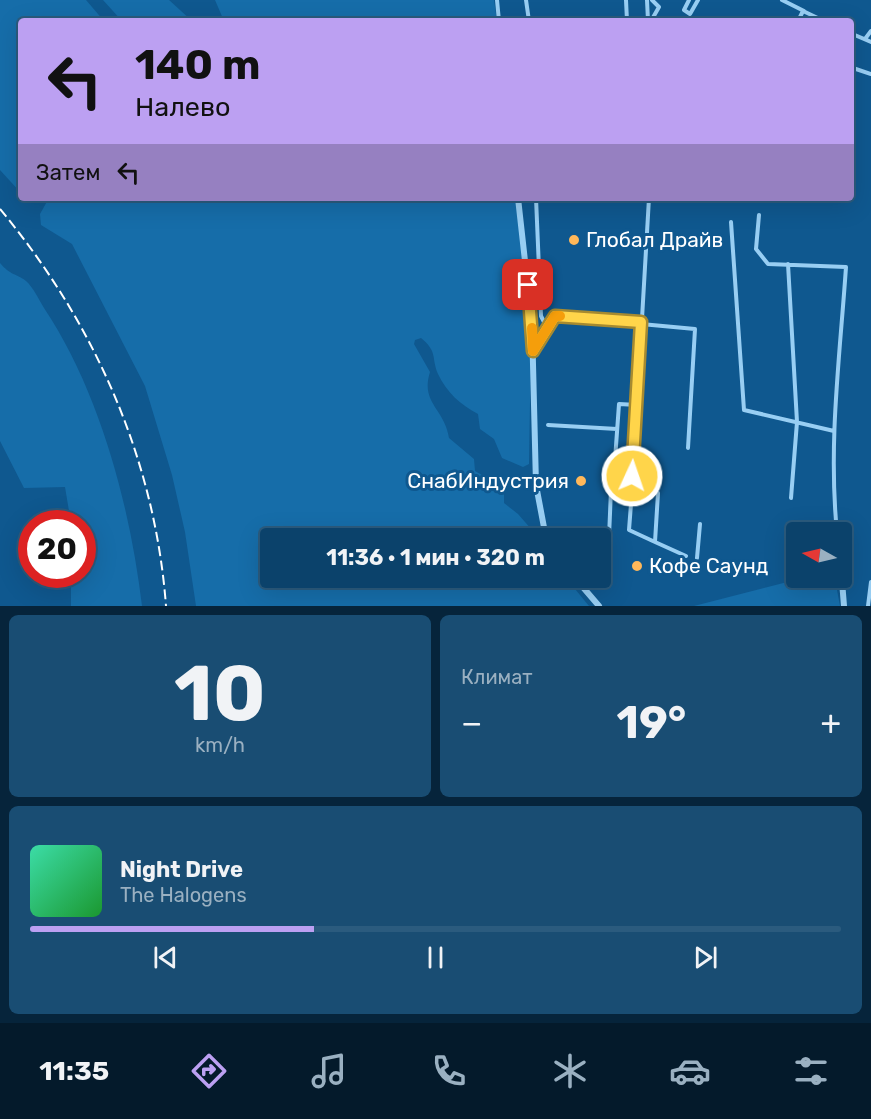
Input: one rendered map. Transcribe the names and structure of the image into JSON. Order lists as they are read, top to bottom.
{
  "places": ["Глобал Драйв", "СнабИндустрия", "Кофе Саунд"],
  "north": "left",
  "page": {
    "turn": ["140 m", "Налево"],
    "then": "Затем",
    "limit": "20",
    "trip": "11:36 · 1 мин · 320 m",
    "tile": [
      ["10", "km/h"],
      "Климат"
    ],
    "heat": ["−", "19°", "+"],
    "song": ["Night Drive", "The Halogens"],
    "tabs": "11:35"
  }
}
